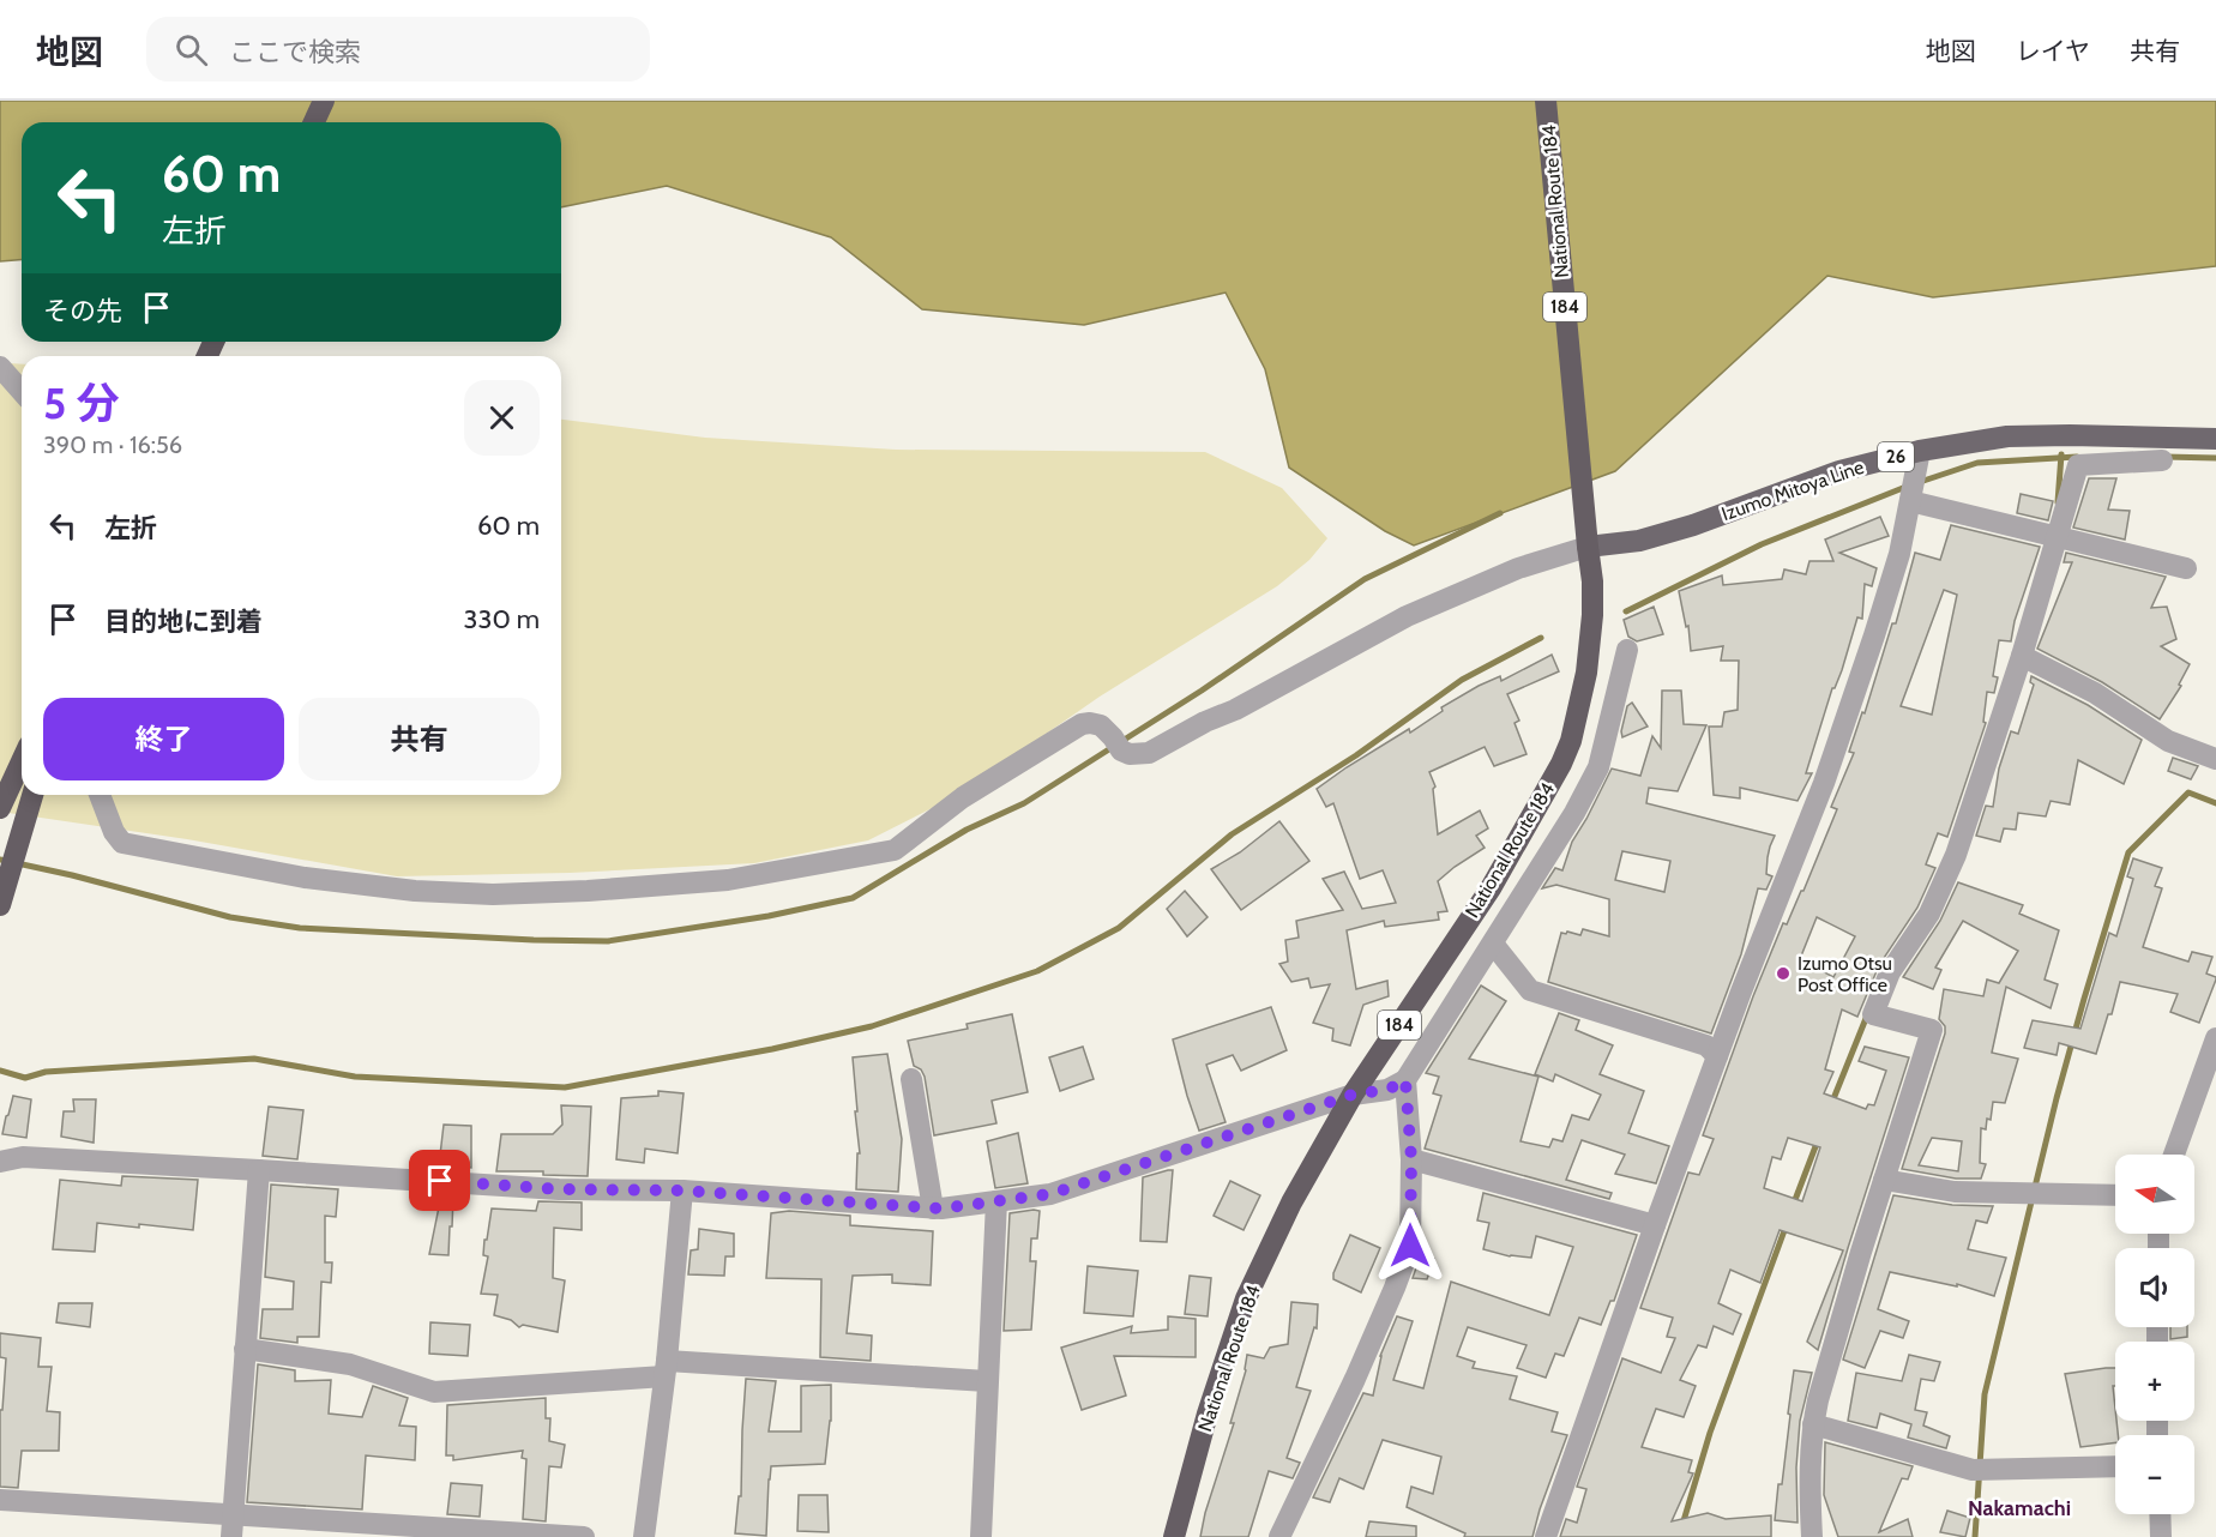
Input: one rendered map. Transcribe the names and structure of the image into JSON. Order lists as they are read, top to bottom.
{
  "streets": {
    "highway": ["National Route 184", "184"],
    "main road": ["26", "Izumo Mitoya Line"]
  },
  "crossings": [
    ["National Route 184", "Izumo Mitoya Line"]
  ],
  "districts": ["Nakamachi"],
  "places": ["Izumo Otsu Post Office"],
  "north": "left",
  "page": {
    "header": "地図",
    "search": "ここで検索",
    "nav": ["地図", "レイヤ", "共有"],
    "turn": ["60 m", "左折"],
    "then": "その先",
    "heading": ["5 分", "390 m · 16:56"],
    "list": [
      {
        "name": "左折",
        "value": "60 m"
      },
      {
        "name": "目的地に到着",
        "value": "330 m"
      }
    ],
    "buttons": ["終了", "共有"],
    "map_buttons": ["+", "−"]
  }
}
